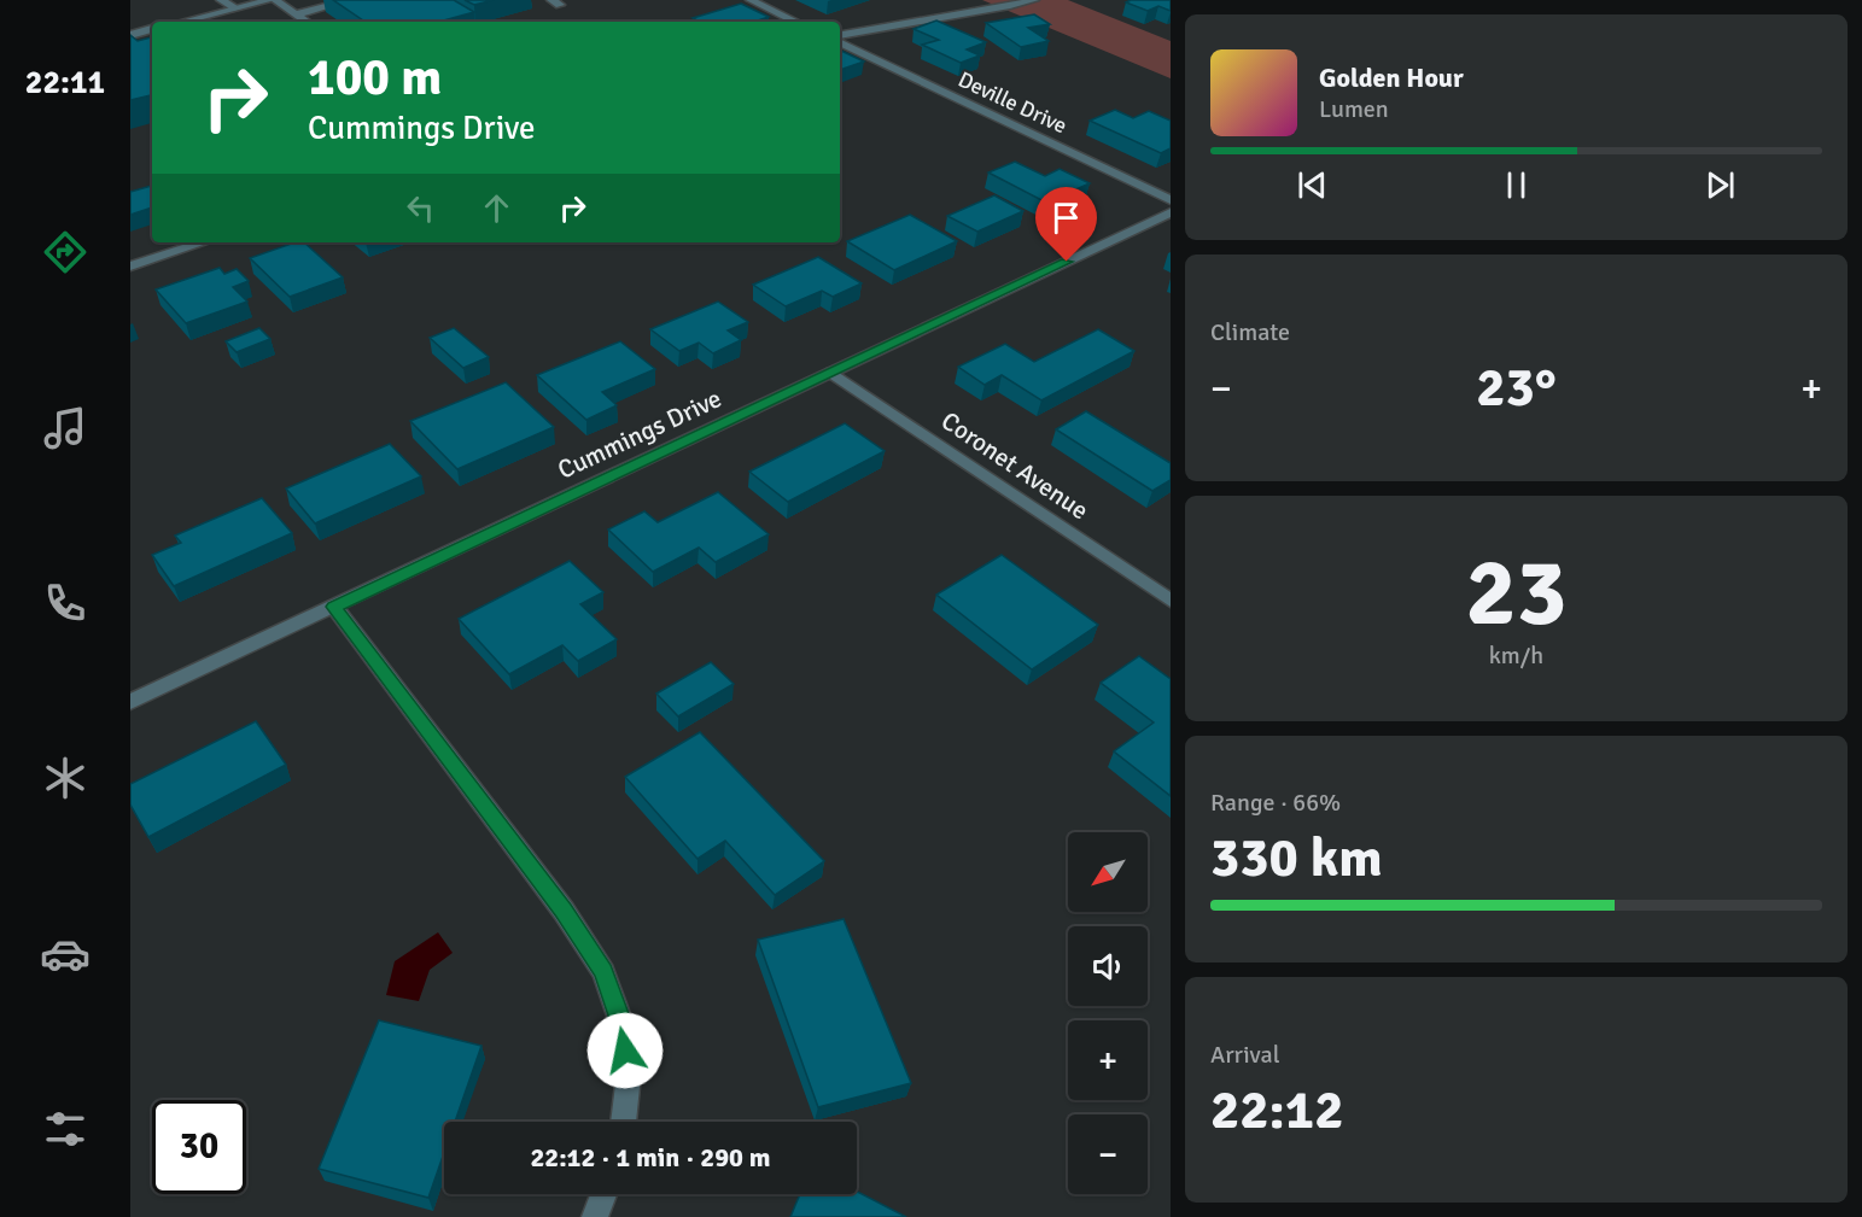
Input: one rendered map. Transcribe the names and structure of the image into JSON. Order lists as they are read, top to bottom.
{
  "streets": {
    "street": ["Deville Drive", "Cummings Drive", "Coronet Avenue"]
  },
  "crossings": [
    ["Cummings Drive", "Coronet Avenue"]
  ],
  "north": "bottom left",
  "page": {
    "tabs": "22:11",
    "turn": ["100 m", "Cummings Drive"],
    "song": ["Golden Hour", "Lumen"],
    "tile": [
      "Climate",
      ["23", "km/h"],
      ["Range · 66%", "330 km"],
      ["Arrival", "22:12"]
    ],
    "heat": ["−", "23°", "+"],
    "map_buttons": ["+", "−"],
    "limit": "30",
    "trip": "22:12 · 1 min · 290 m"
  }
}
